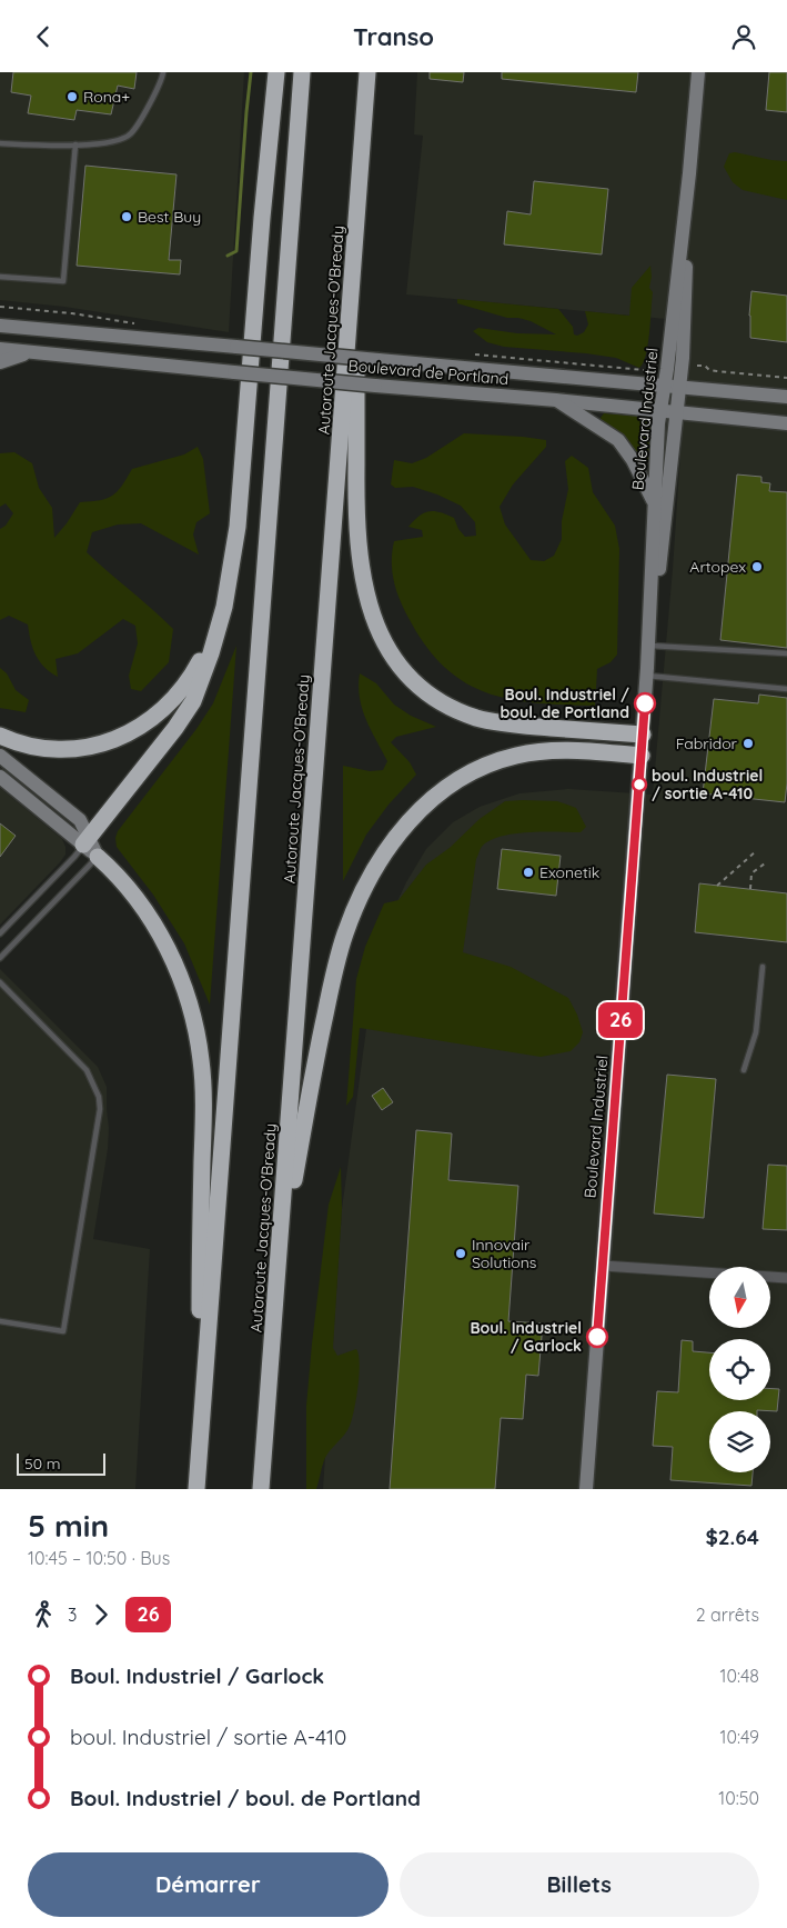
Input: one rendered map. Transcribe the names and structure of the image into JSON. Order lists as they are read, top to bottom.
{
  "streets": {
    "highway": ["Autoroute Jacques-O'Bready"],
    "main road": ["Boulevard de Portland", "Boulevard Industriel"]
  },
  "crossings": [
    ["Boulevard de Portland", "Boulevard Industriel"]
  ],
  "places": [
    "Rona+",
    "Best Buy",
    "Artopex",
    "Boul. Industriel / boul. de Portland",
    "Fabridor",
    "boul. Industriel / sortie A-410",
    "Exonetik",
    "Innovair Solutions",
    "Boul. Industriel / Garlock"
  ],
  "lines": ["bus line 26"],
  "scale_bar": "50 m",
  "north": "bottom",
  "page": {
    "header": "Transo",
    "on_map": "26",
    "scale": "50 m",
    "heading": ["5 min", "10:45 – 10:50 · Bus", "$2.64"],
    "legs": ["3", "26", "2 arrêts"],
    "list": [
      {
        "name": "Boul. Industriel / Garlock",
        "value": "10:48"
      },
      {
        "name": "boul. Industriel / sortie A-410",
        "value": "10:49"
      },
      {
        "name": "Boul. Industriel / boul. de Portland",
        "value": "10:50"
      }
    ],
    "buttons": ["Démarrer", "Billets"]
  }
}
